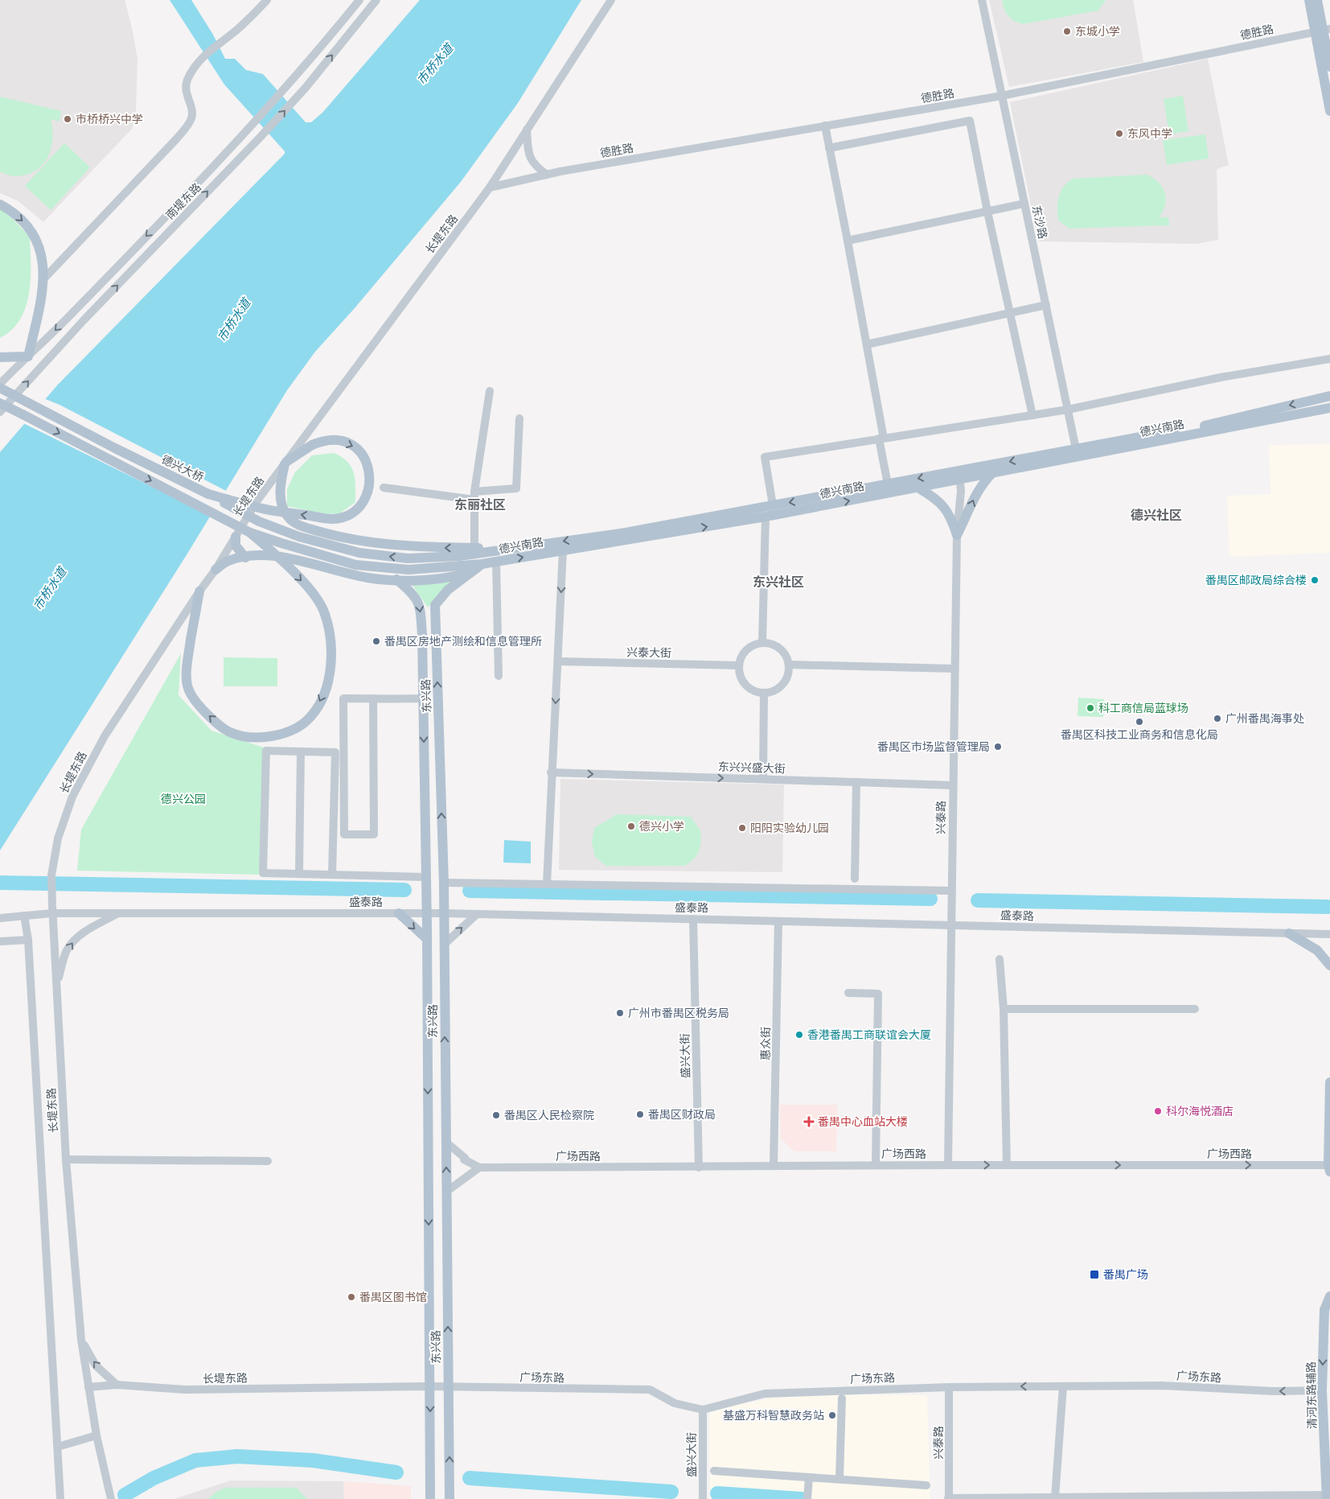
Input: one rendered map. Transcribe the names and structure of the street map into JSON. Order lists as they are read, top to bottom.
{
  "streets": {
    "main road": [
      "德兴南路",
      "德兴大桥",
      "东兴路",
      "清河东路辅路"
    ],
    "street": [
      "德胜路",
      "南堤东路",
      "东沙路",
      "长堤东路",
      "兴泰大街",
      "东兴兴盛大街",
      "兴泰路",
      "盛泰路",
      "惠众街",
      "盛兴大街",
      "广场西路",
      "广场东路"
    ]
  },
  "crossings": [
    ["德胜路", "东沙路"],
    ["德胜路", "长堤东路"],
    ["东沙路", "德兴南路"],
    ["长堤东路", "东兴路"],
    ["长堤东路", "盛泰路"],
    ["长堤东路", "广场东路"],
    ["德兴南路", "德兴大桥"],
    ["德兴南路", "东兴路"],
    ["德兴南路", "兴泰路"],
    ["东兴路", "盛泰路"],
    ["东兴路", "广场东路"],
    ["东兴兴盛大街", "兴泰路"],
    ["兴泰路", "盛泰路"],
    ["兴泰路", "广场西路"],
    ["兴泰路", "广场东路"],
    ["盛泰路", "惠众街"],
    ["盛泰路", "盛兴大街"],
    ["惠众街", "广场西路"],
    ["盛兴大街", "广场西路"],
    ["盛兴大街", "广场东路"],
    ["广场东路", "清河东路辅路"]
  ],
  "one_way": [
    "东兴兴盛大街",
    "广场西路",
    "广场东路",
    "清河东路辅路"
  ],
  "districts": ["东丽社区", "德兴社区", "东兴社区"],
  "water": ["市桥水道"],
  "parks": ["德兴公园"],
  "places": {
    "other": [
      "东城小学",
      "市桥桥兴中学",
      "东风中学",
      "番禺区邮政局综合楼",
      "番禺区房地产测绘和信息管理所",
      "科工商信局蓝球场",
      "广州番禺海事处",
      "番禺区科技工业商务和信息化局",
      "番禺区市场监督管理局",
      "德兴小学",
      "阳阳实验幼儿园",
      "广州市番禺区税务局",
      "香港番禺工商联谊会大厦",
      "科尔海悦酒店",
      "番禺区财政局",
      "番禺区人民检察院",
      "番禺区图书馆",
      "基盛万科智慧政务站"
    ],
    "health": ["番禺中心血站大楼"],
    "transit": ["番禺广场"]
  }
}
